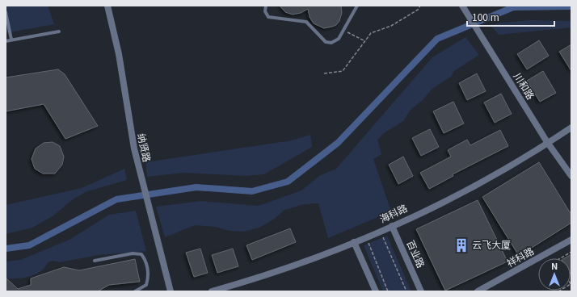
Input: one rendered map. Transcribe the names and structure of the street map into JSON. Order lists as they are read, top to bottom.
{
  "streets": {
    "street": [
      "川和路",
      "纳贤路",
      "海科路",
      "百业路",
      "祥科路"
    ]
  },
  "crossings": [
    ["川和路", "海科路"],
    ["海科路", "百业路"]
  ],
  "places": {
    "building": ["云飞大厦"]
  },
  "scale_bar": "100 m",
  "north": "top"
}
